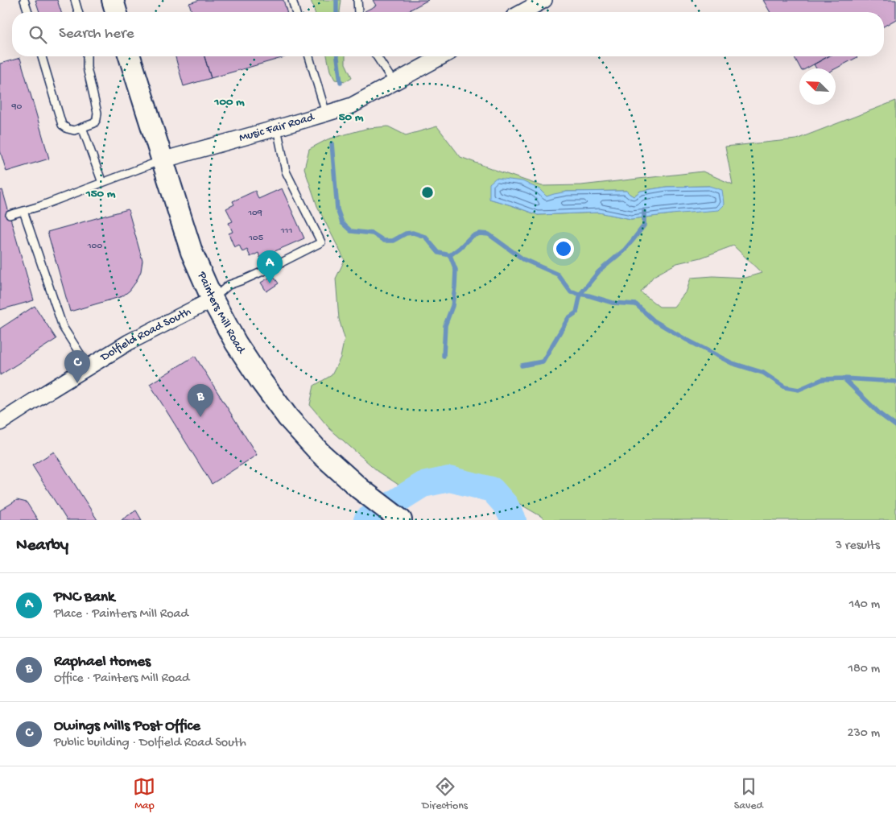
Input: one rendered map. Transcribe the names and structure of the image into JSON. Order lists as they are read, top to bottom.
{
  "streets": {
    "main road": ["Painters Mill Road"],
    "street": ["Music Fair Road", "Dolfield Road South"]
  },
  "crossings": [
    ["Music Fair Road", "Painters Mill Road"],
    ["Painters Mill Road", "Dolfield Road South"]
  ],
  "house_numbers": [
    "90",
    "109",
    "111",
    "105",
    "100"
  ],
  "north": "top left",
  "page": {
    "search": "Search here",
    "pins": ["A", "C", "B"],
    "heading": ["Nearby", "3 results"],
    "list": [
      {
        "mark": "A",
        "name": "PNC Bank",
        "note": "Place · Painters Mill Road",
        "value": "140 m"
      },
      {
        "mark": "B",
        "name": "Raphael Homes",
        "note": "Office · Painters Mill Road",
        "value": "180 m"
      },
      {
        "mark": "C",
        "name": "Owings Mills Post Office",
        "note": "Public building · Dolfield Road South",
        "value": "230 m"
      }
    ],
    "nav": ["Map", "Directions", "Saved"]
  },
  "rings": ["100 m", "50 m", "150 m"]
}
